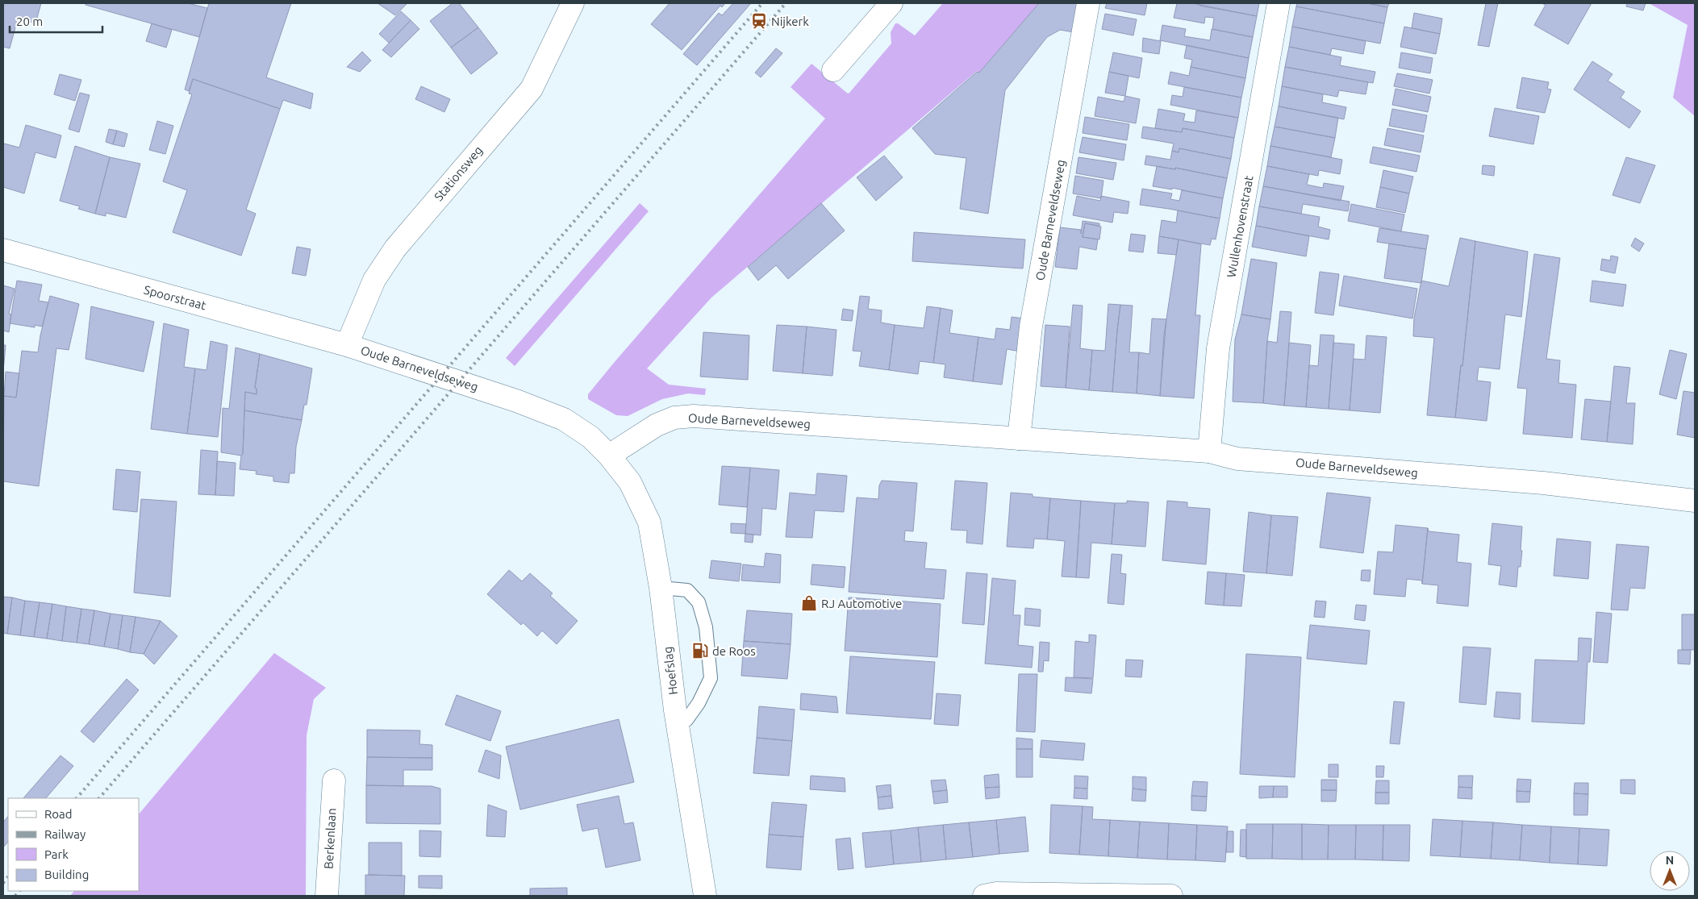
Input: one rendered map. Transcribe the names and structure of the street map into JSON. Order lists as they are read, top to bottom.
{
  "streets": {
    "street": [
      "Stationsweg",
      "Oude Barneveldseweg",
      "Wullenhovenstraat",
      "Spoorstraat",
      "Hoefslag",
      "Berkenlaan"
    ]
  },
  "crossings": [
    ["Stationsweg", "Oude Barneveldseweg"],
    ["Stationsweg", "Spoorstraat"],
    ["Oude Barneveldseweg", "Wullenhovenstraat"],
    ["Oude Barneveldseweg", "Spoorstraat"],
    ["Oude Barneveldseweg", "Hoefslag"]
  ],
  "places": {
    "station": ["Nijkerk"],
    "shop": ["RJ Automotive"],
    "fuel station": ["de Roos"]
  },
  "legend": [
    "Road",
    "Railway",
    "Park",
    "Building"
  ],
  "scale_bar": "20 m",
  "north": "top"
}
